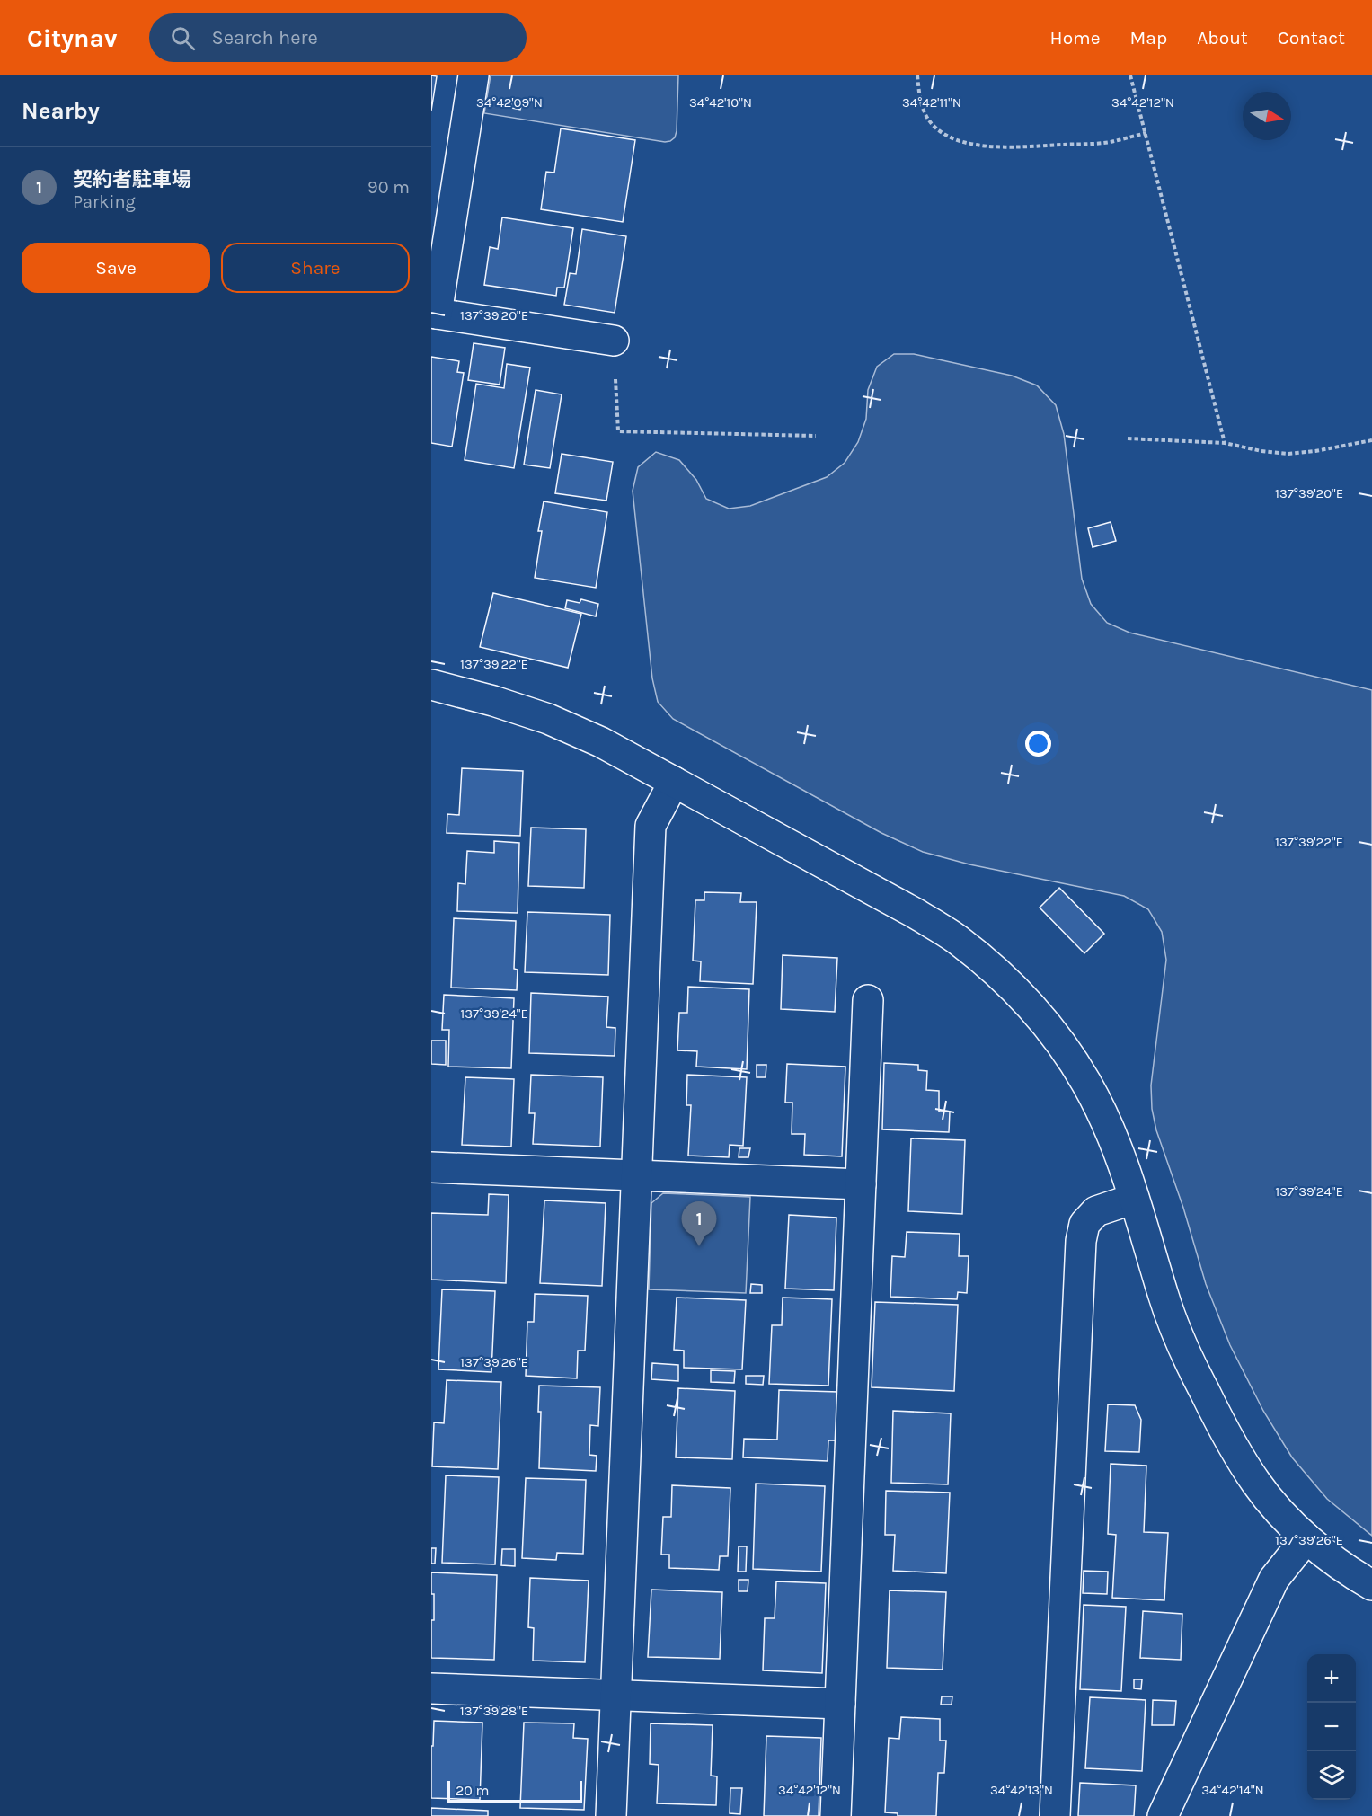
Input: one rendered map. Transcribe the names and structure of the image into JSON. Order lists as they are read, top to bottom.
{
  "scale_bar": "20 m",
  "north": "right",
  "page": {
    "header": "Citynav",
    "search": "Search here",
    "nav": [
      "Home",
      "Map",
      "About",
      "Contact"
    ],
    "heading": "Nearby",
    "list": [
      {
        "mark": "1",
        "name": "契約者駐車場",
        "note": "Parking",
        "value": "90 m"
      }
    ],
    "buttons": ["Save", "Share"],
    "pins": "1",
    "map_buttons": ["+", "−"],
    "scale": "20 m"
  },
  "coordinates": [
    "34°42'10\"N",
    "34°42'11\"N",
    "34°42'12\"N",
    "34°42'09\"N",
    "137°39'20\"E",
    "137°39'22\"E",
    "137°39'24\"E",
    "137°39'26\"E",
    "137°39'28\"E",
    "34°42'13\"N",
    "34°42'14\"N"
  ]
}
